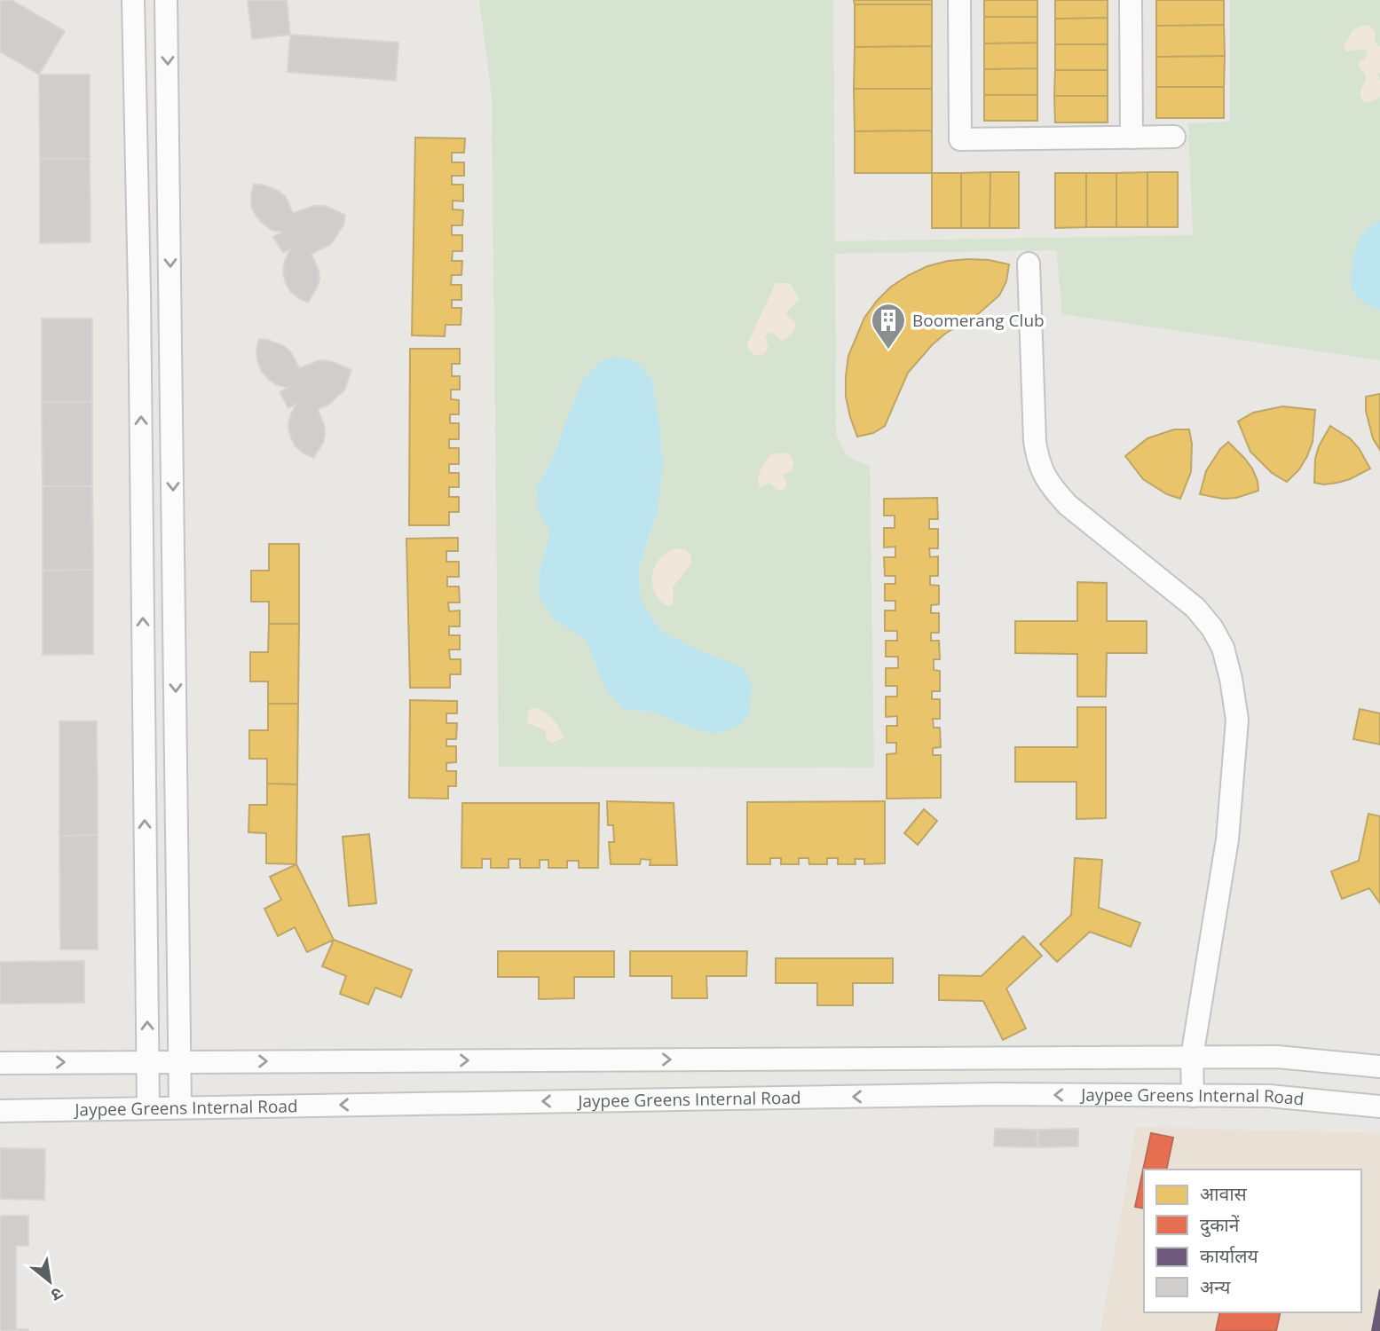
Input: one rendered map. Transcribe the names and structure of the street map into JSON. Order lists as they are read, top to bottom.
{
  "streets": {
    "street": ["Jaypee Greens Internal Road"]
  },
  "places": {
    "building": ["Boomerang Club"]
  },
  "legend": [
    "आवास",
    "दुकानें",
    "कार्यालय",
    "अन्य"
  ],
  "north": "bottom right"
}
